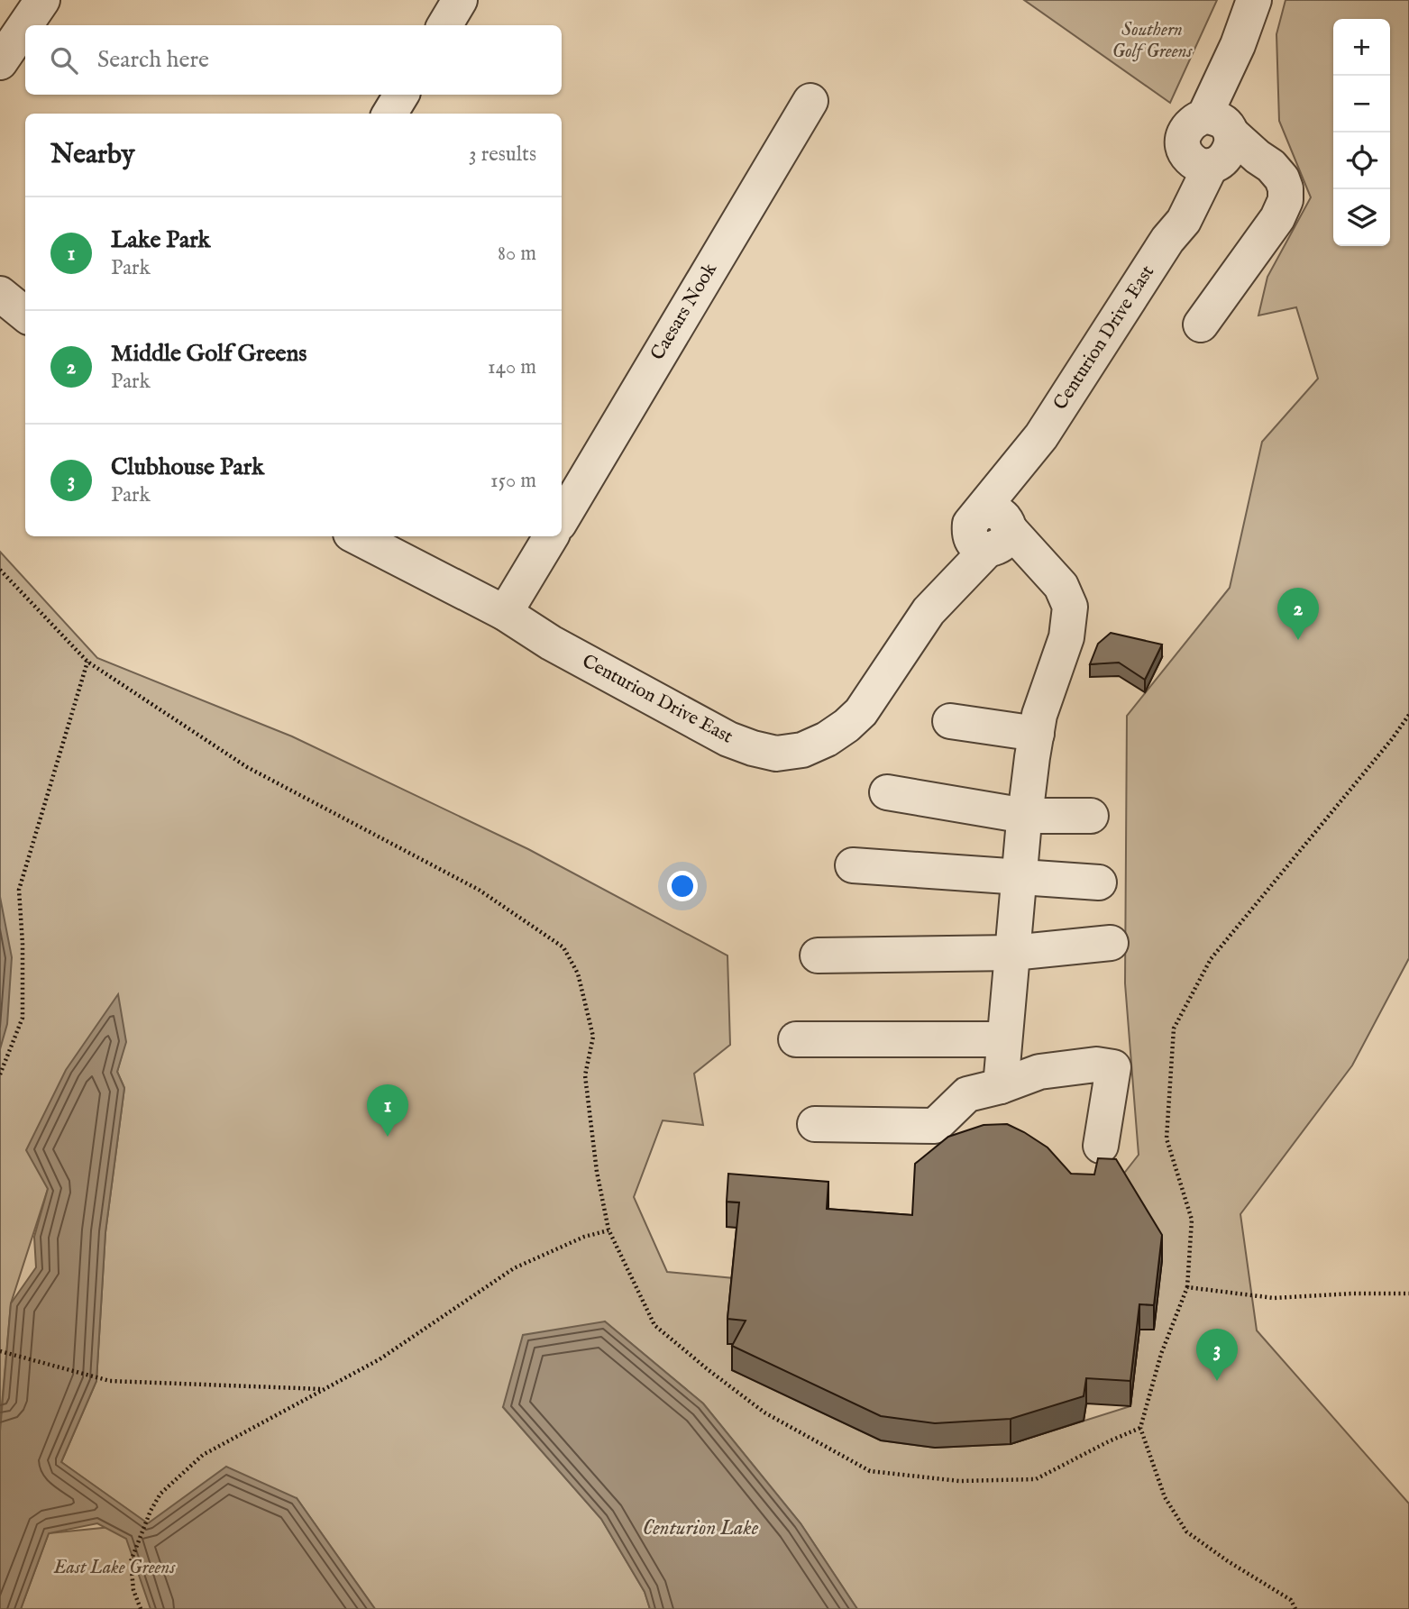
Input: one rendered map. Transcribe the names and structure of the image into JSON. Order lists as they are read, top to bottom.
{
  "streets": {
    "street": ["Caesars Nook", "Centurion Drive East"]
  },
  "water": ["Centurion Lake"],
  "parks": ["Southern Golf Greens", "East Lake Greens"],
  "page": {
    "map_buttons": ["+", "−"],
    "search": "Search here",
    "heading": ["Nearby", "3 results"],
    "list": [
      {
        "mark": "1",
        "name": "Lake Park",
        "note": "Park",
        "value": "80 m"
      },
      {
        "mark": "2",
        "name": "Middle Golf Greens",
        "note": "Park",
        "value": "140 m"
      },
      {
        "mark": "3",
        "name": "Clubhouse Park",
        "note": "Park",
        "value": "150 m"
      }
    ],
    "pins": ["2", "1", "3"]
  }
}
